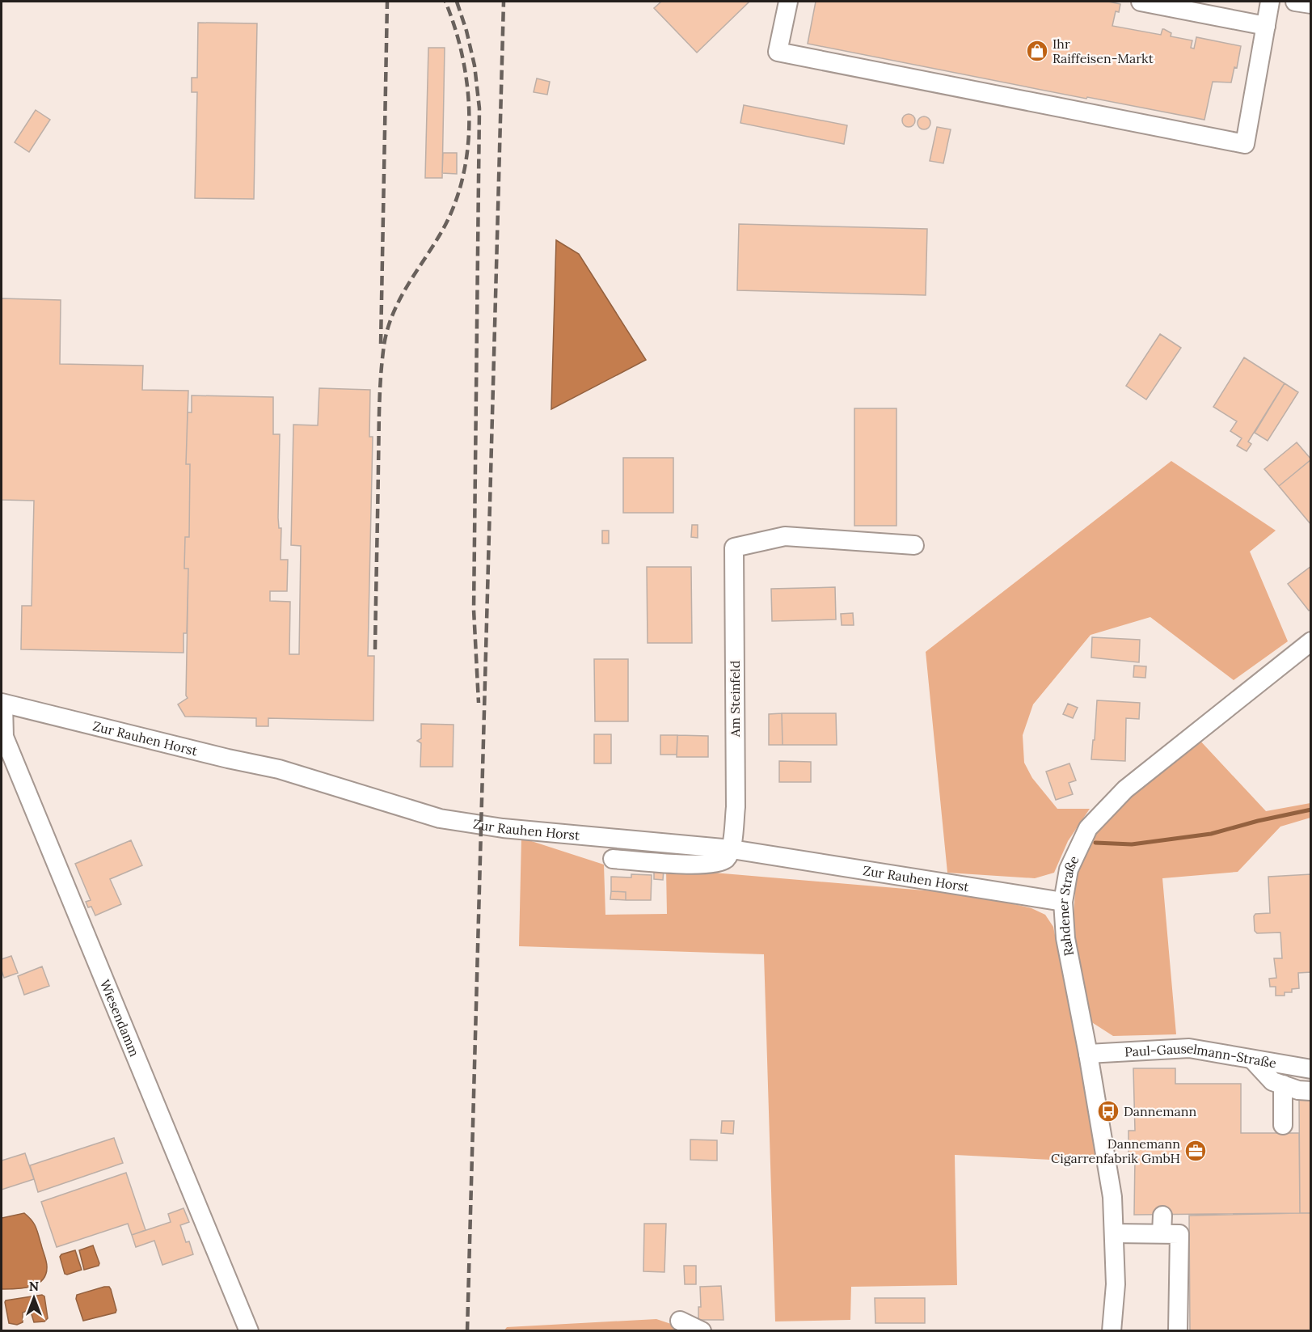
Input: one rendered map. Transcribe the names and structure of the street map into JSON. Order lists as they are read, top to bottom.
{
  "streets": {
    "street": [
      "Am Steinfeld",
      "Zur Rauhen Horst",
      "Rahdener Straße",
      "Wiesendamm",
      "Paul-Gauselmann-Straße"
    ]
  },
  "crossings": [
    ["Am Steinfeld", "Zur Rauhen Horst"],
    ["Zur Rauhen Horst", "Rahdener Straße"],
    ["Zur Rauhen Horst", "Wiesendamm"],
    ["Rahdener Straße", "Paul-Gauselmann-Straße"]
  ],
  "places": {
    "shop": ["Ihr Raiffeisen-Markt"],
    "bus stop": ["Dannemann"],
    "office": ["Dannemann Cigarrenfabrik GmbH"]
  },
  "north": "top"
}
